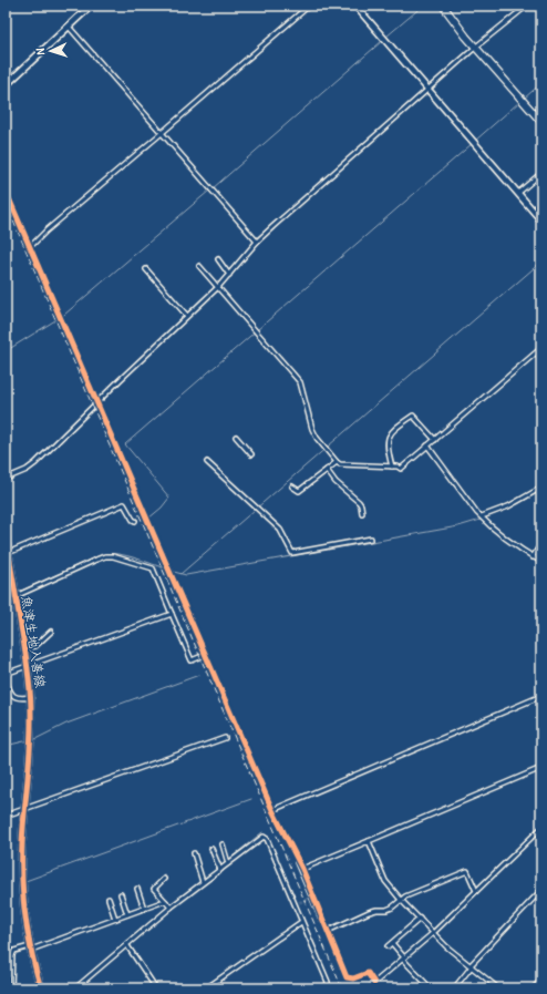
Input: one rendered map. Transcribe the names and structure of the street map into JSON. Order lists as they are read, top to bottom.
{
  "streets": {
    "main road": ["魚津生地入善線"]
  },
  "north": "left"
}
